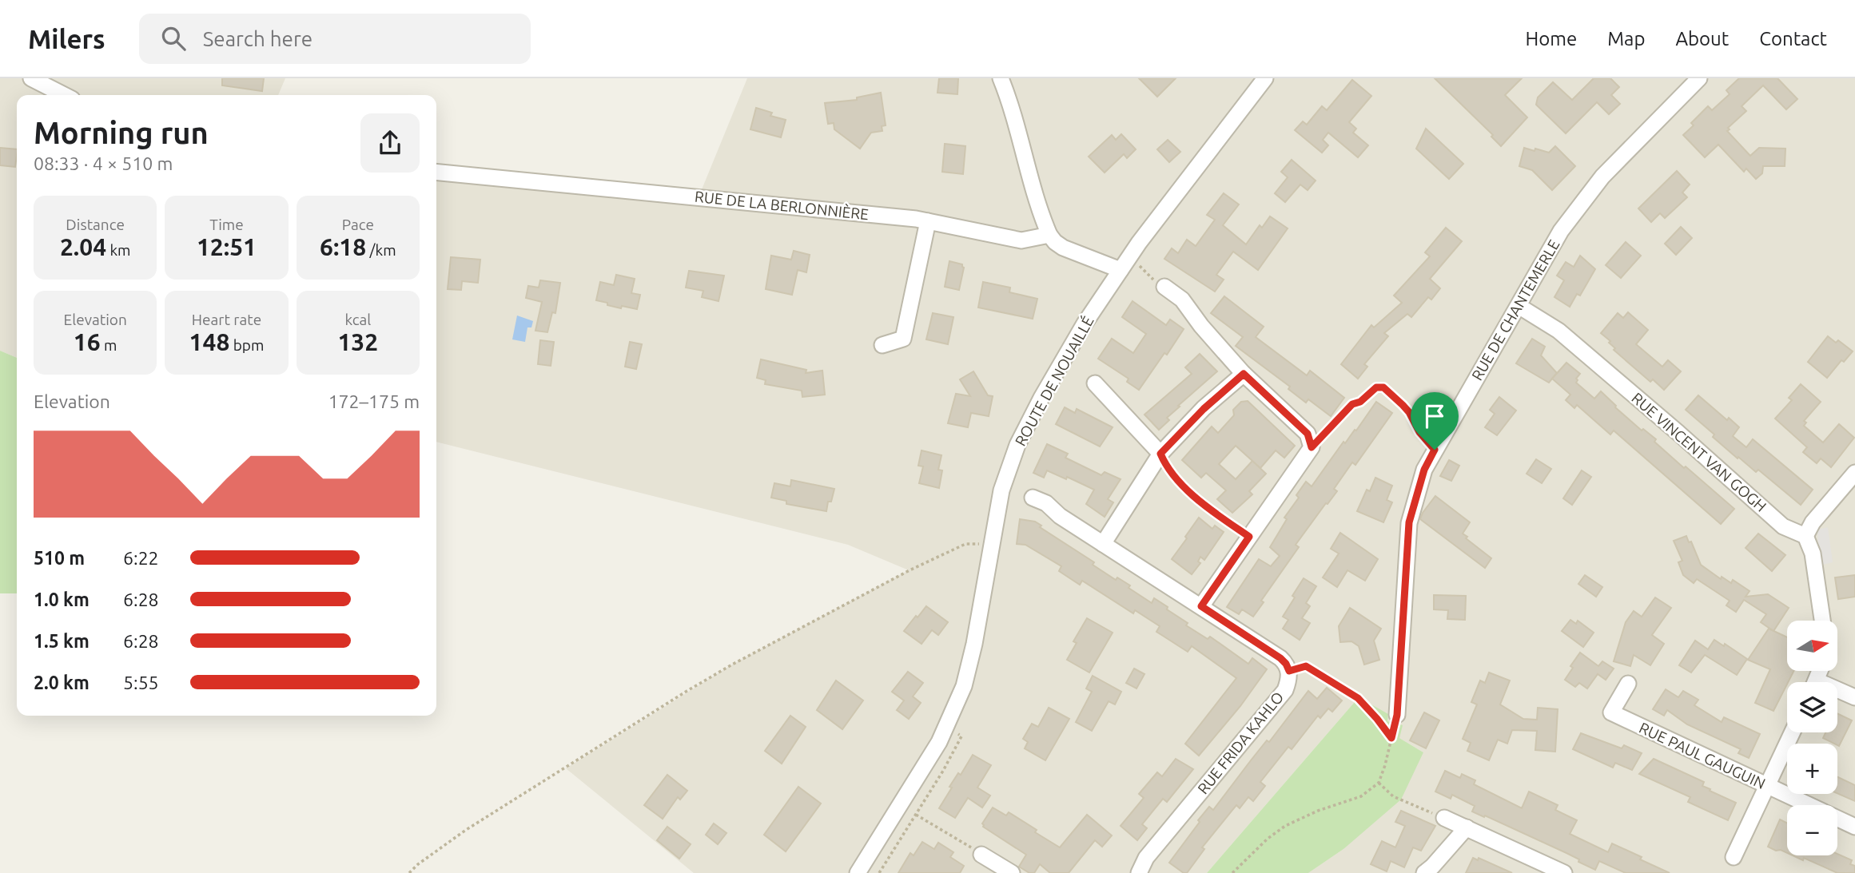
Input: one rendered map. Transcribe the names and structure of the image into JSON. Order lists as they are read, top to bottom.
{
  "streets": {
    "street": [
      "RUE DE LA BERLONNIÈRE",
      "RUE DE CHANTEMERLE",
      "ROUTE DE NOUAILLÉ",
      "RUE VINCENT VAN GOGH",
      "RUE FRIDA KAHLO",
      "RUE PAUL GAUGUIN"
    ]
  },
  "crossings": [
    ["RUE DE CHANTEMERLE", "RUE VINCENT VAN GOGH"]
  ],
  "north": "right",
  "page": {
    "header": "Milers",
    "search": "Search here",
    "nav": [
      "Home",
      "Map",
      "About",
      "Contact"
    ],
    "heading": ["Morning run", "08:33 · 4 × 510 m"],
    "stats": [
      ["Distance", "2.04 km"],
      ["Time", "12:51"],
      ["Pace", "6:18 /km"],
      ["Elevation", "16 m"],
      ["Heart rate", "148 bpm"],
      ["kcal", "132"]
    ],
    "chart": ["Elevation", "172–175 m"],
    "list": [
      {
        "name": "510 m",
        "note": "6:22"
      },
      {
        "name": "1.0 km",
        "note": "6:28"
      },
      {
        "name": "1.5 km",
        "note": "6:28"
      },
      {
        "name": "2.0 km",
        "note": "5:55"
      }
    ],
    "map_buttons": ["+", "−"]
  }
}
